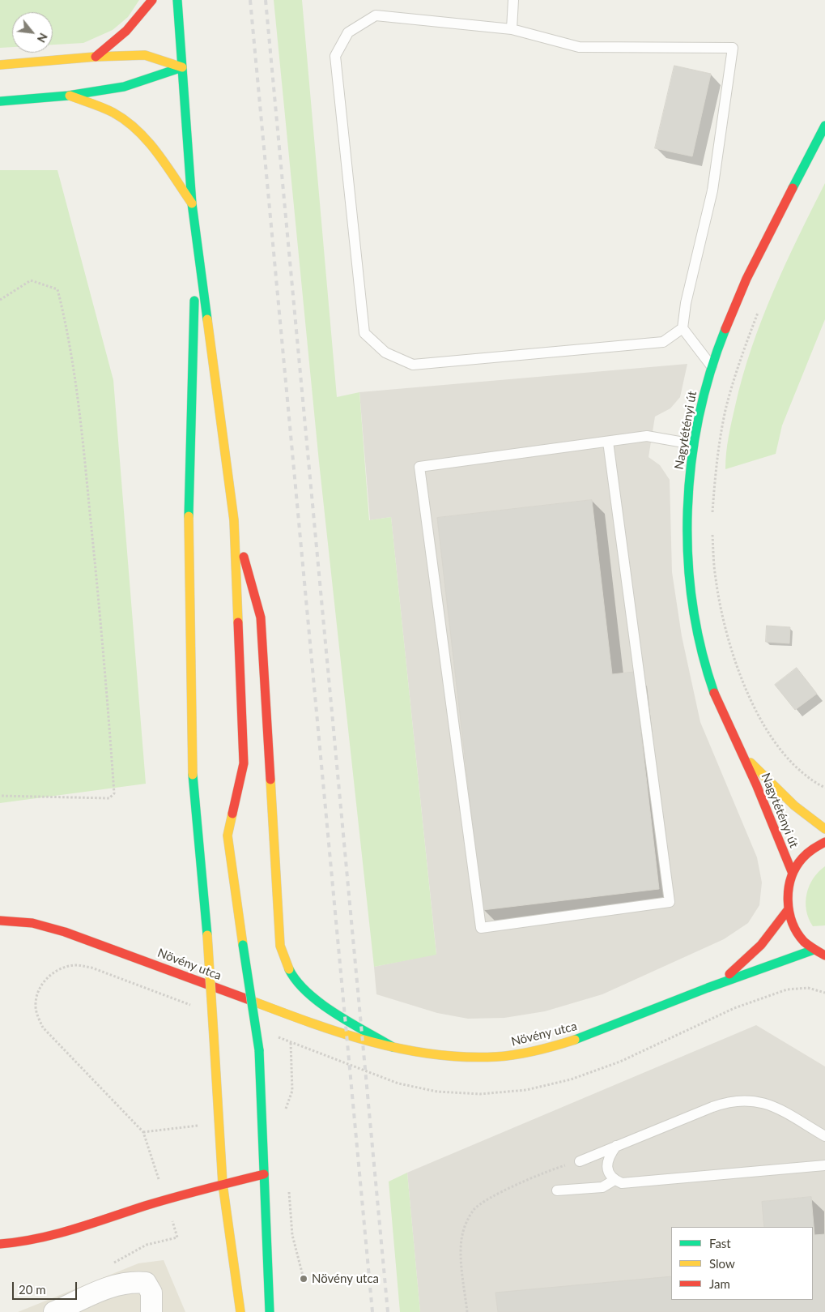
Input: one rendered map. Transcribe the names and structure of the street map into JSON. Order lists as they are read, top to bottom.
{
  "streets": {
    "main road": ["Nagytétényi út", "Növény utca"]
  },
  "places": ["Növény utca"],
  "legend": ["Fast", "Slow", "Jam"],
  "scale_bar": "20 m",
  "north": "bottom right"
}
